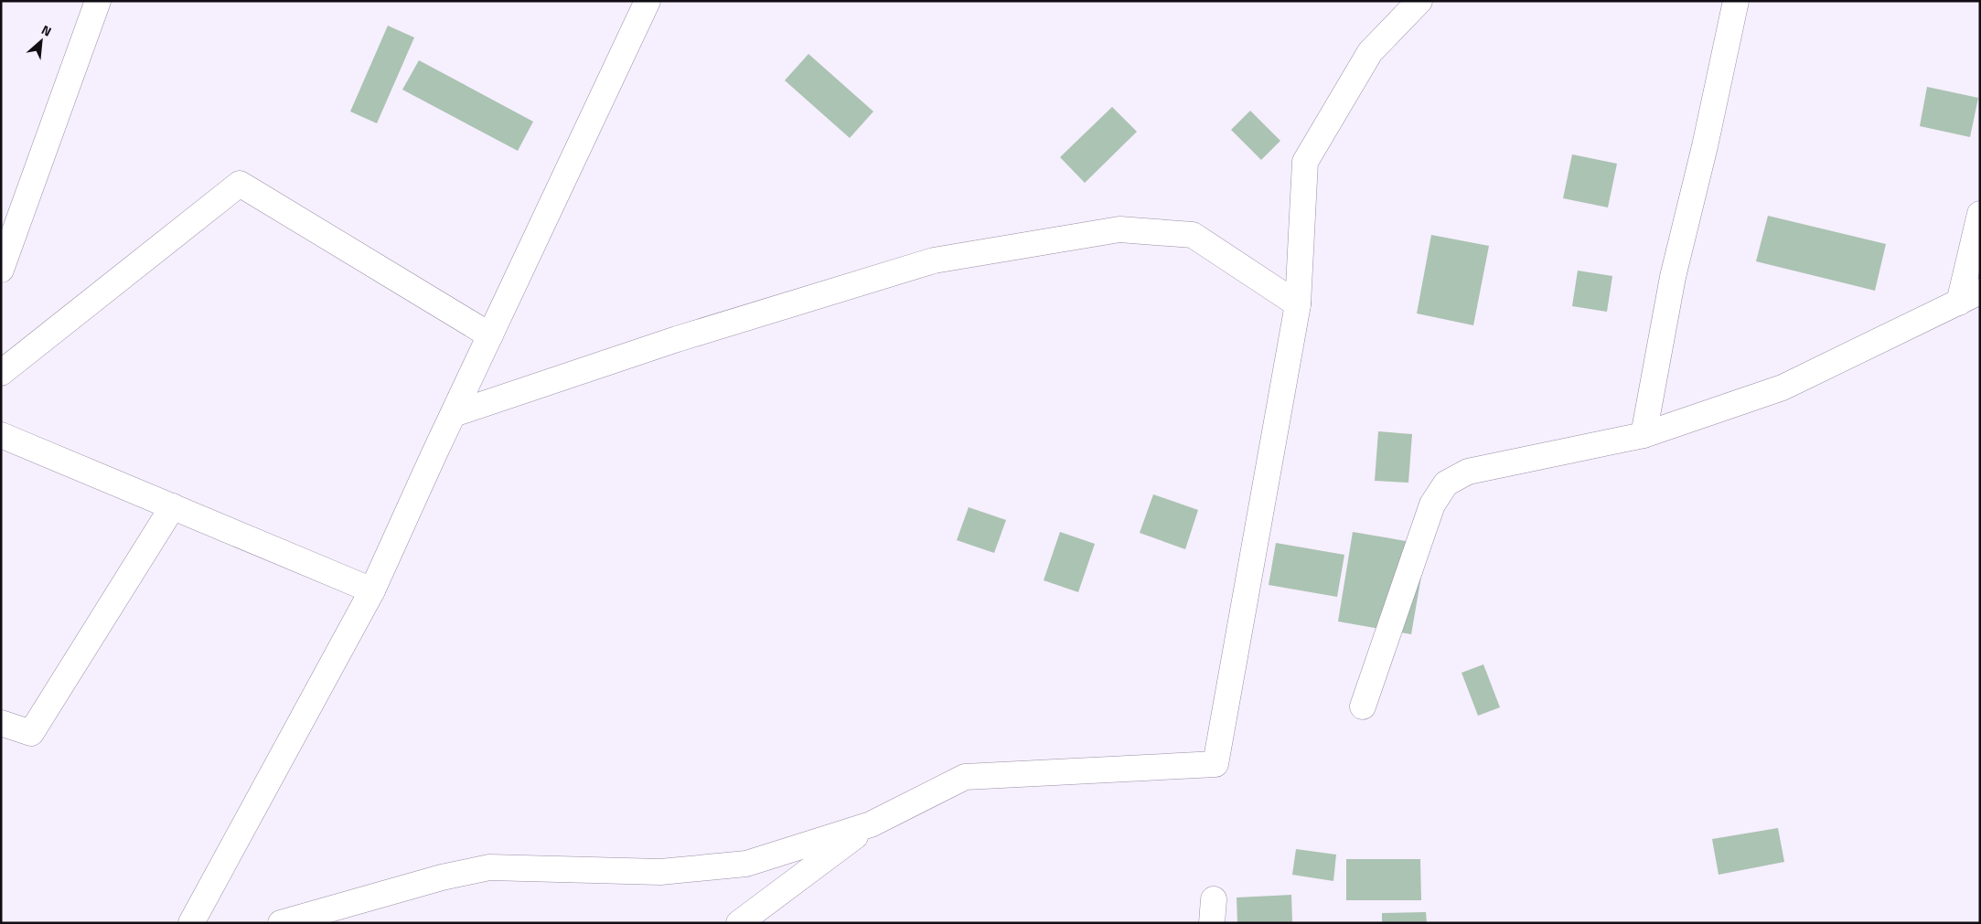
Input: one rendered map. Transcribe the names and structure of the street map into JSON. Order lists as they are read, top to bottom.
{
  "north": "top right"
}
